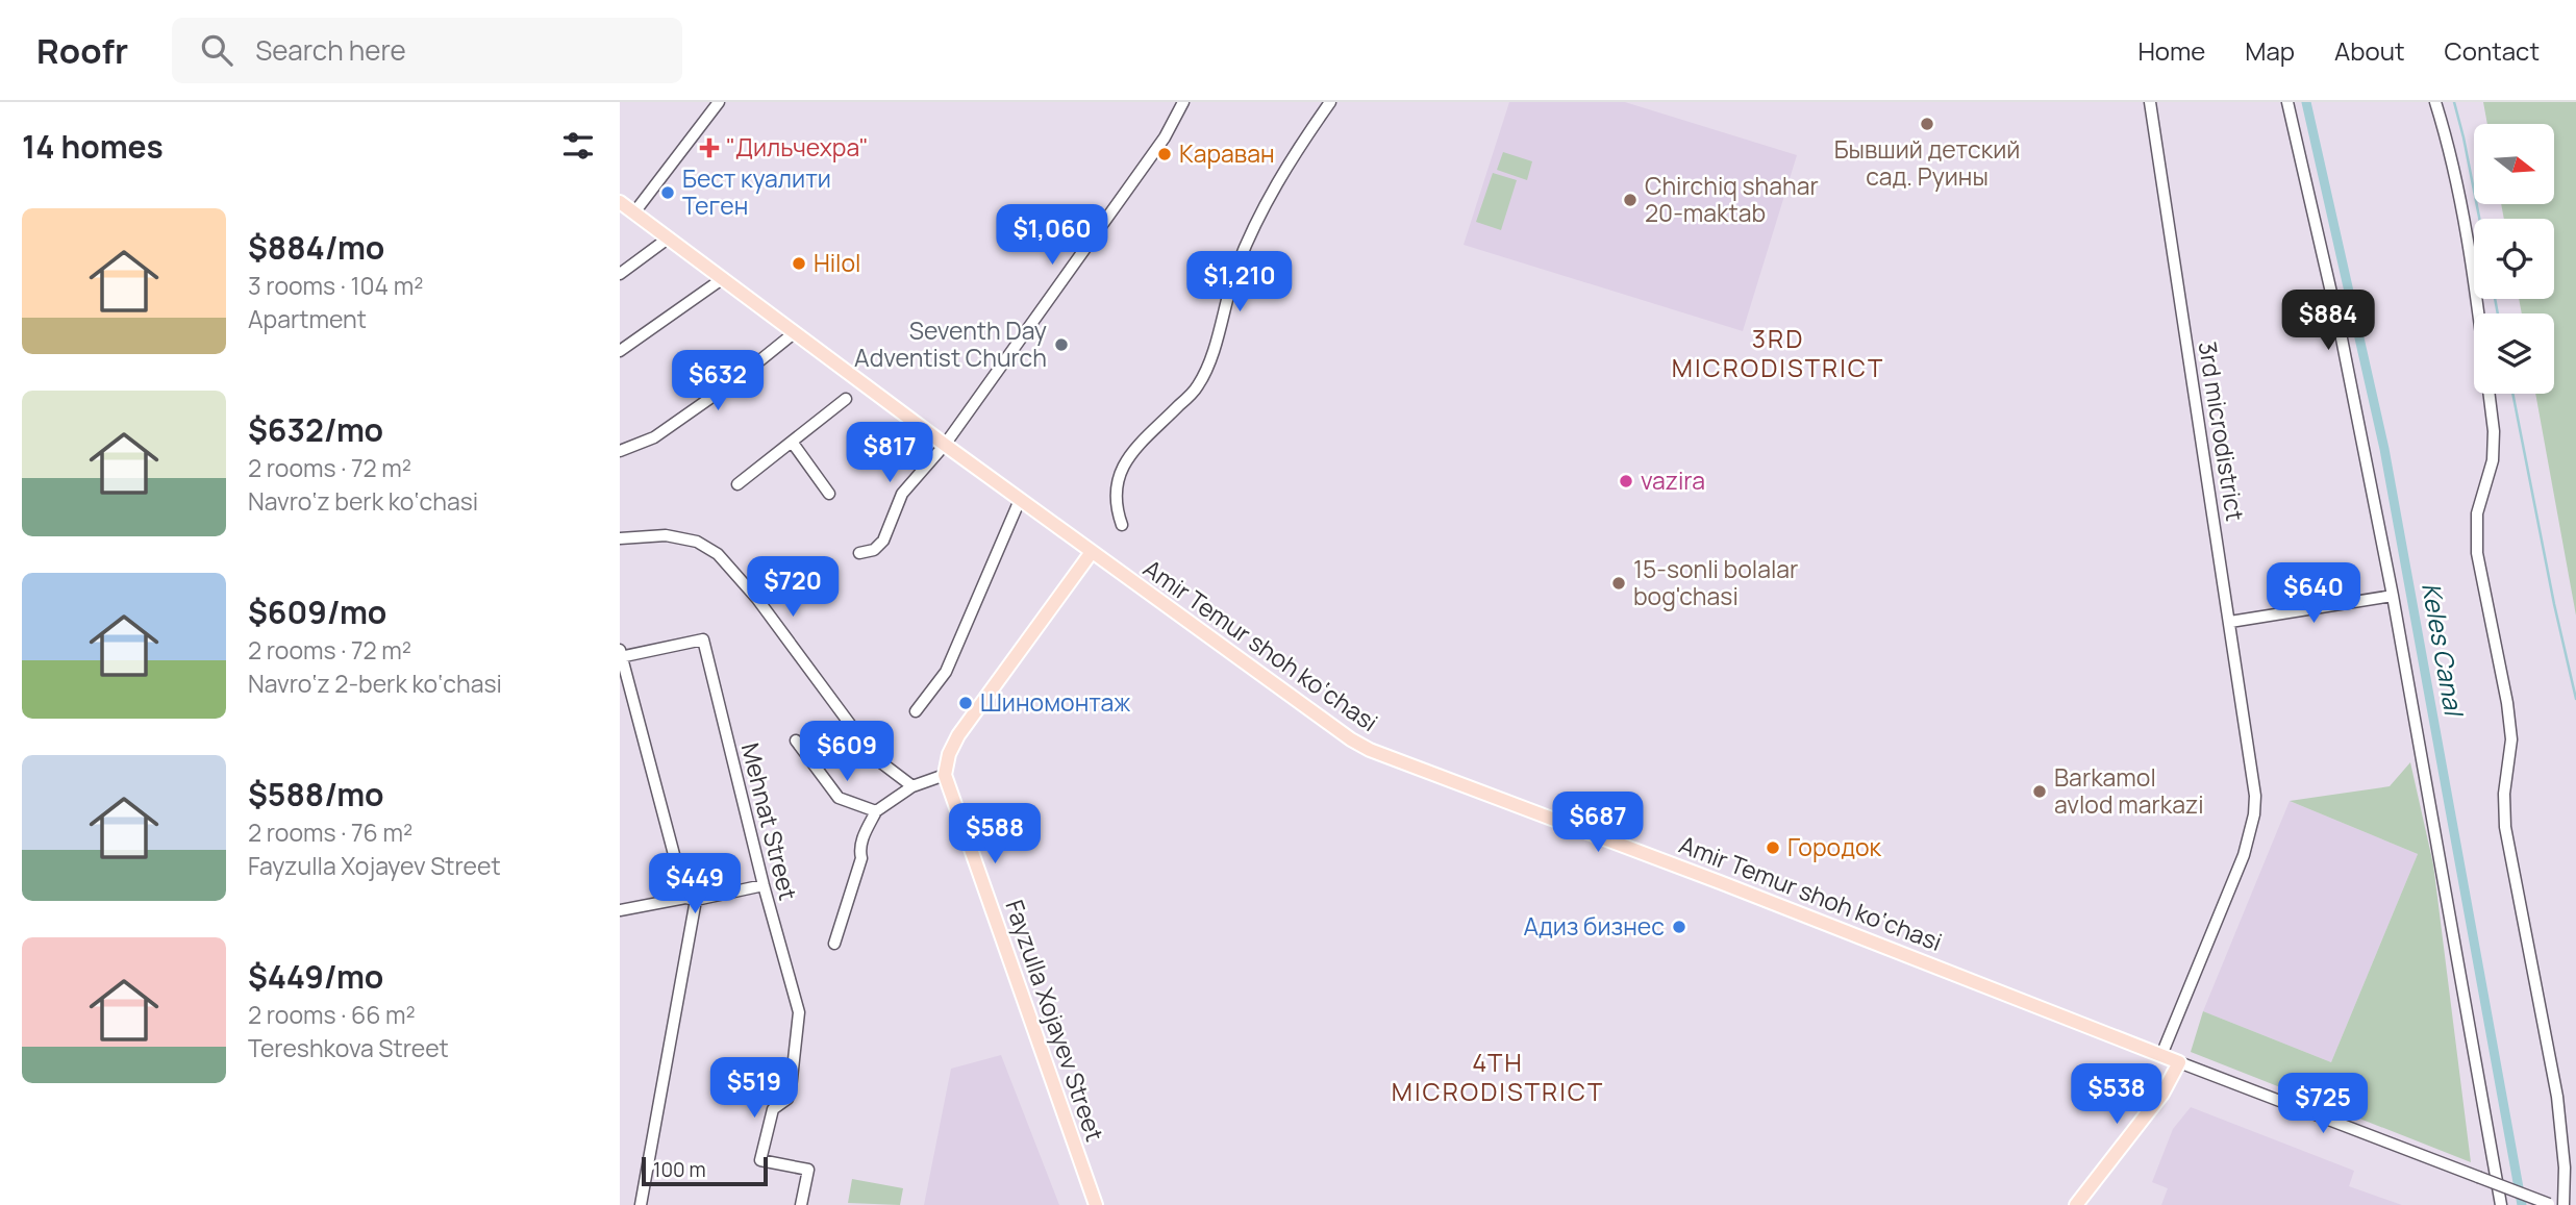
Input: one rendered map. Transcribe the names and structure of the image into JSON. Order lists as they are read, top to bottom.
{
  "streets": {
    "main road": ["Amir Temur shoh ko‘chasi", "Fayzulla Xojayev Street"],
    "street": ["3rd microdistrict", "Mehnat Street"]
  },
  "crossings": [
    ["3rd microdistrict", "Amir Temur shoh ko‘chasi"]
  ],
  "districts": ["3RD MICRODISTRICT", "4TH MICRODISTRICT"],
  "water": ["Keles Canal"],
  "places": {
    "other": [
      "Бывший детский сад. Руины",
      "Караван",
      "Бест куалити Теген",
      "Chirchiq shahar 20-maktab",
      "Hilol",
      "Seventh Day Adventist Church",
      "vazira",
      "15-sonli bolalar bog'chasi",
      "Шиномонтаж",
      "Barkamol avlod markazi",
      "Городок",
      "Адиз бизнес"
    ],
    "health": ["\"Дильчехра\""]
  },
  "scale_bar": "100 m",
  "north": "right",
  "page": {
    "header": "Roofr",
    "search": "Search here",
    "nav": [
      "Home",
      "Map",
      "About",
      "Contact"
    ],
    "heading": "14 homes",
    "list": [
      {
        "name": "$884/mo",
        "note": "3 rooms · 104 m² · Apartment"
      },
      {
        "name": "$632/mo",
        "note": "2 rooms · 72 m² · Navro‘z berk ko‘chasi"
      },
      {
        "name": "$609/mo",
        "note": "2 rooms · 72 m² · Navro‘z 2-berk ko‘chasi"
      },
      {
        "name": "$588/mo",
        "note": "2 rooms · 76 m² · Fayzulla Xojayev Street"
      },
      {
        "name": "$449/mo",
        "note": "2 rooms · 66 m² · Tereshkova Street"
      }
    ],
    "price": [
      "$1,060",
      "$1,210",
      "$884",
      "$632",
      "$817",
      "$720",
      "$640",
      "$609",
      "$687",
      "$588",
      "$449",
      "$519",
      "$538",
      "$725"
    ],
    "scale": "100 m"
  }
}
